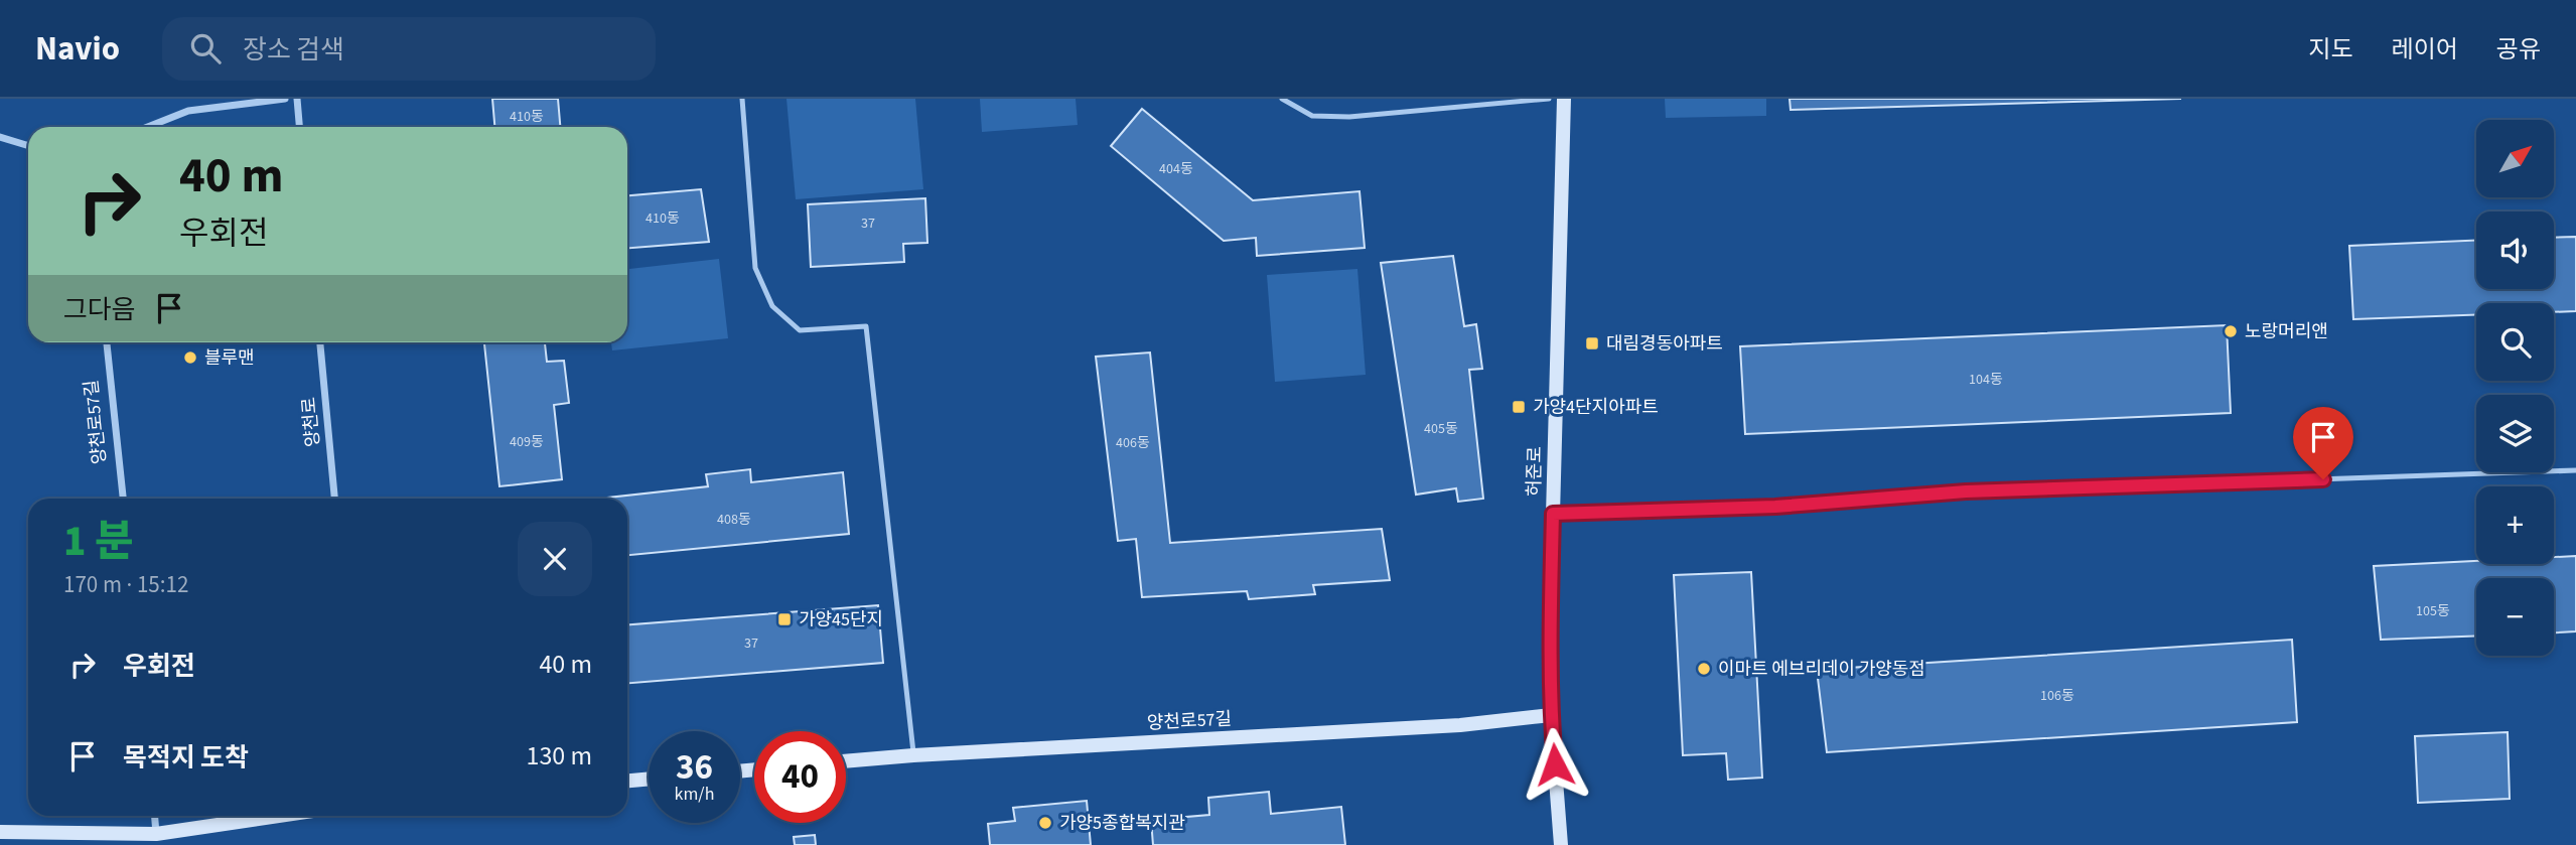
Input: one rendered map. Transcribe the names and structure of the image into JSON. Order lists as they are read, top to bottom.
{
  "streets": {
    "street": ["양천로57길", "양천로", "허준로"]
  },
  "crossings": [
    ["양천로57길", "허준로"]
  ],
  "places": {
    "other": [
      "노랑머리앤",
      "블루맨",
      "이마트 에브리데이 가양동점",
      "가양5종합복지관"
    ],
    "transit": ["대림경동아파트", "가양4단지아파트", "가양45단지"]
  },
  "house_numbers": [
    "410동",
    "404동",
    "410동",
    "37",
    "104동",
    "405동",
    "409동",
    "406동",
    "408동",
    "105동",
    "37",
    "106동"
  ],
  "north": "top right",
  "page": {
    "header": "Navio",
    "search": "장소 검색",
    "nav": ["지도", "레이어", "공유"],
    "map_buttons": ["+", "−"],
    "turn": ["40 m", "우회전"],
    "then": "그다음",
    "heading": ["1 분", "170 m · 15:12"],
    "list": [
      {
        "name": "우회전",
        "value": "40 m"
      },
      {
        "name": "목적지 도착",
        "value": "130 m"
      }
    ],
    "speed": "36 km/h",
    "limit": "40"
  }
}
